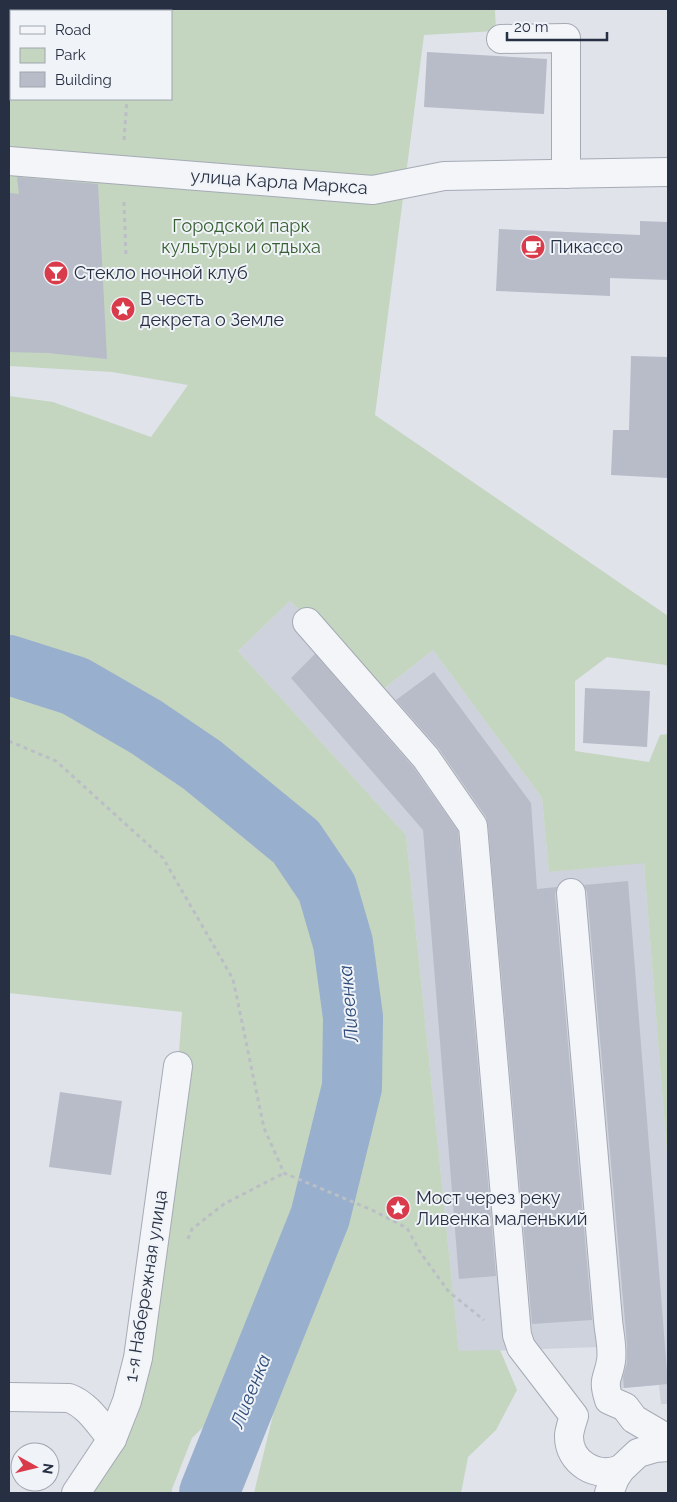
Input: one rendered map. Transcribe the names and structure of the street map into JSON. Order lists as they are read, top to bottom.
{
  "streets": {
    "street": ["улица Карла Маркса", "1-я Набережная улица"]
  },
  "water": ["Ливенка"],
  "parks": ["Городской парк культуры и отдыха"],
  "places": {
    "cafe": ["Пикассо"],
    "bar": ["Стекло ночной клуб"],
    "place": ["В честь декрета о Земле", "Мост через реку Ливенка маленький"]
  },
  "legend": ["Road", "Park", "Building"],
  "scale_bar": "20 m",
  "north": "right"
}
